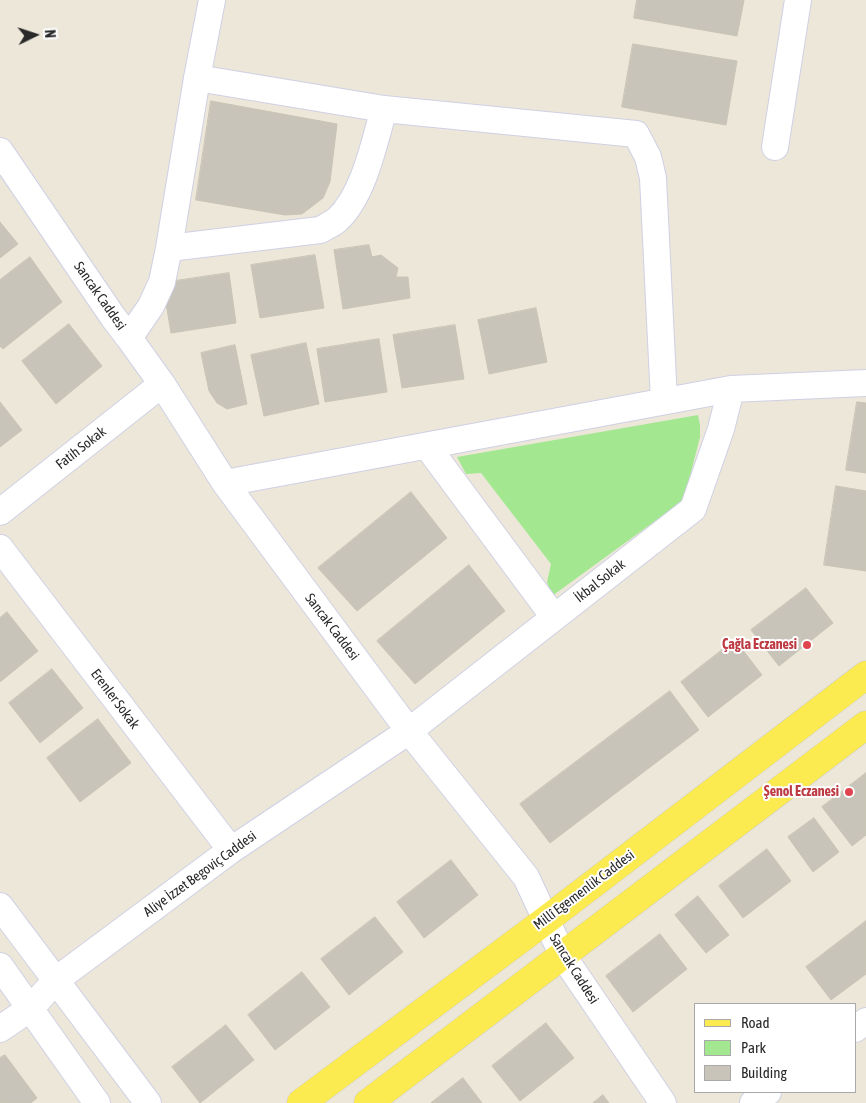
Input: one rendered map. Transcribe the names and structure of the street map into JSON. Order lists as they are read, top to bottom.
{
  "streets": {
    "main road": ["Millî Egemenlik Caddesi"],
    "street": [
      "Sancak Caddesi",
      "Fatih Sokak",
      "İkbal Sokak",
      "Erenler Sokak",
      "Aliye İzzet Begoviç Caddesi"
    ]
  },
  "crossings": [
    ["Sancak Caddesi", "Fatih Sokak"],
    ["Sancak Caddesi", "İkbal Sokak"],
    ["Sancak Caddesi", "Aliye İzzet Begoviç Caddesi"],
    ["Sancak Caddesi", "Millî Egemenlik Caddesi"],
    ["İkbal Sokak", "Aliye İzzet Begoviç Caddesi"],
    ["Erenler Sokak", "Aliye İzzet Begoviç Caddesi"]
  ],
  "places": ["Çağla Eczanesi", "Şenol Eczanesi"],
  "legend": ["Road", "Park", "Building"],
  "north": "right"
}
